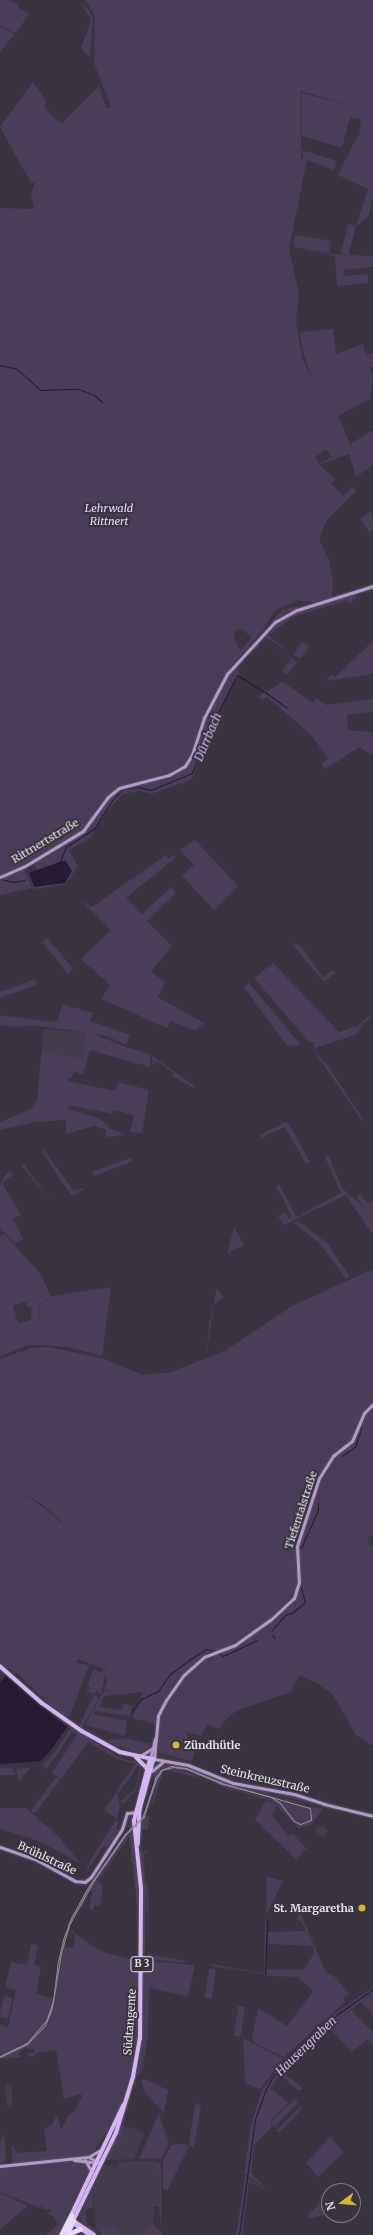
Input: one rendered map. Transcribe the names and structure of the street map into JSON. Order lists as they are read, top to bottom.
{
  "streets": {
    "highway": ["B 3", "Südtangente"],
    "street": [
      "Rittnertstraße",
      "Tiefentalstraße",
      "Steinkreuzstraße",
      "Brühlstraße"
    ]
  },
  "crossings": [
    ["Tiefentalstraße", "Steinkreuzstraße"],
    ["Tiefentalstraße", "Südtangente"],
    ["Steinkreuzstraße", "Südtangente"],
    ["Brühlstraße", "Südtangente"]
  ],
  "water": ["Dürrbach", "Hausengraben"],
  "parks": ["Lehrwald Rittnert"],
  "places": ["Zündhütle", "St. Margaretha"],
  "north": "left"
}
